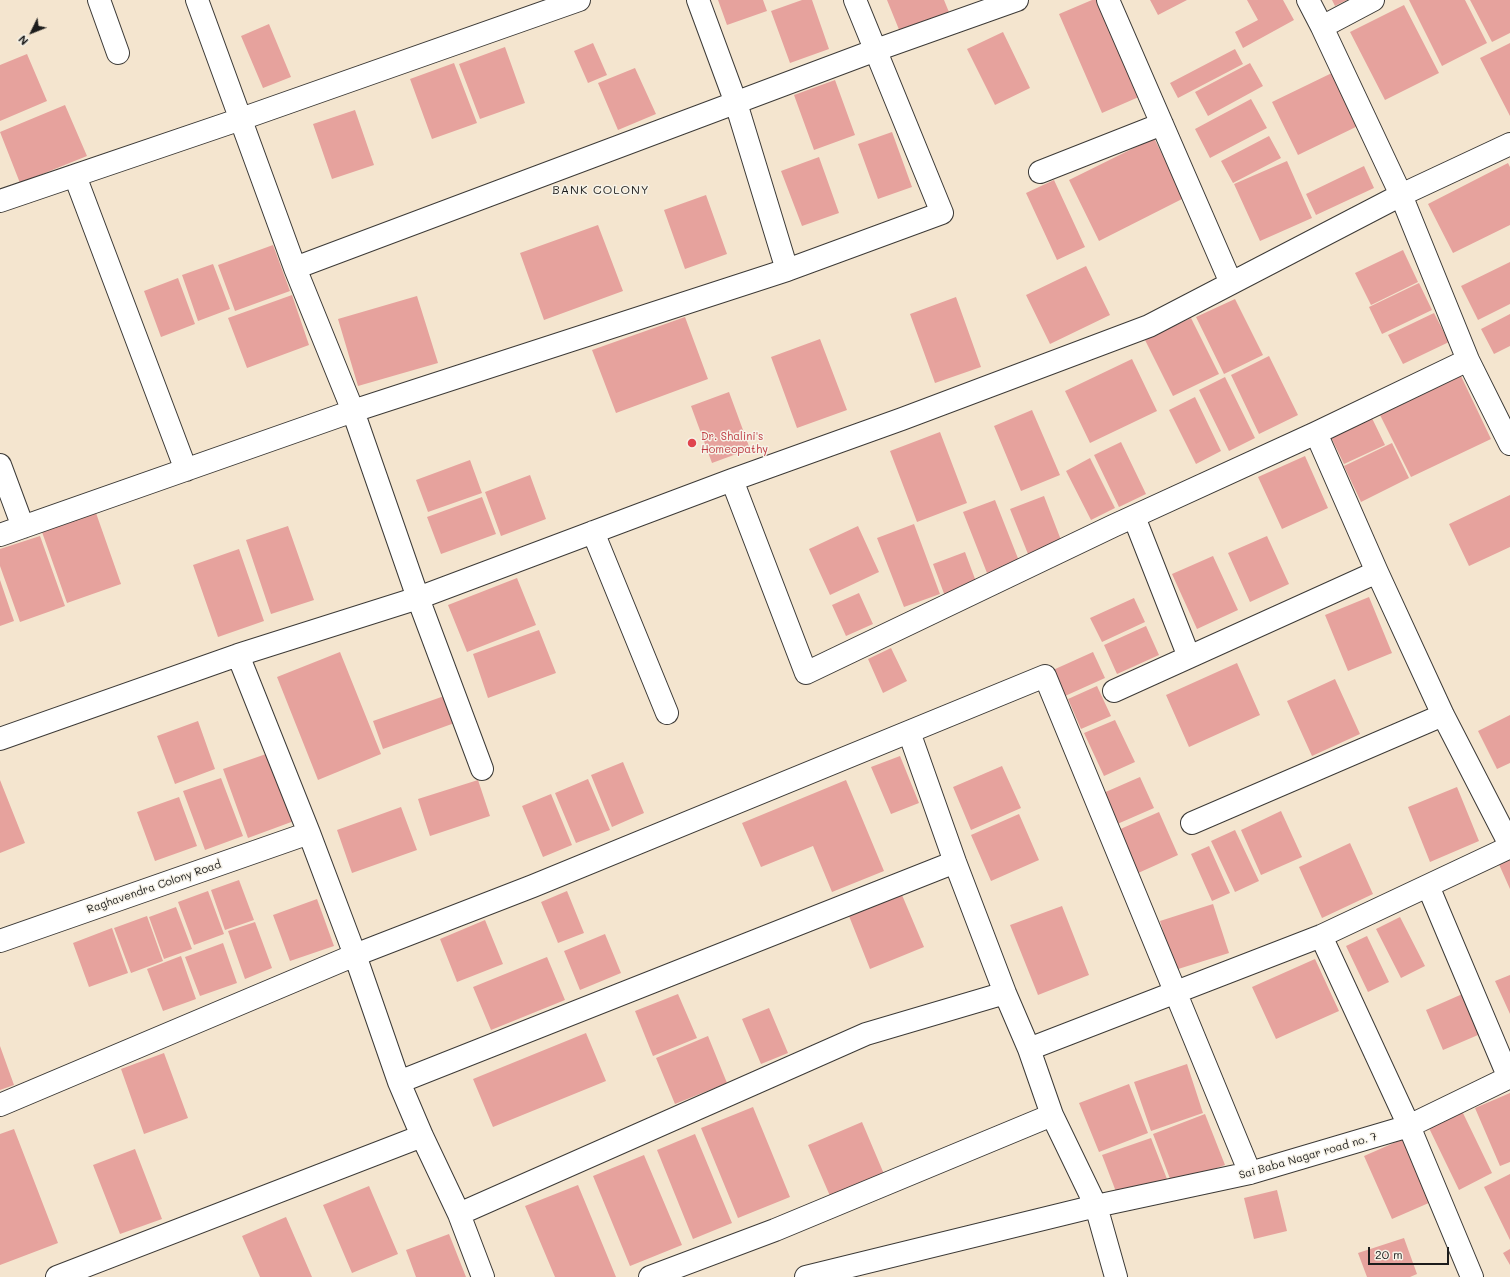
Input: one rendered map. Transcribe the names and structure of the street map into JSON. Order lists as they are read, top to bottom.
{
  "streets": {
    "street": ["Raghavendra Colony Road", "Sai Baba Nagar road no. 7"]
  },
  "districts": ["BANK COLONY"],
  "places": ["Dr. Shalini's Homeopathy"],
  "scale_bar": "20 m",
  "north": "bottom left"
}
